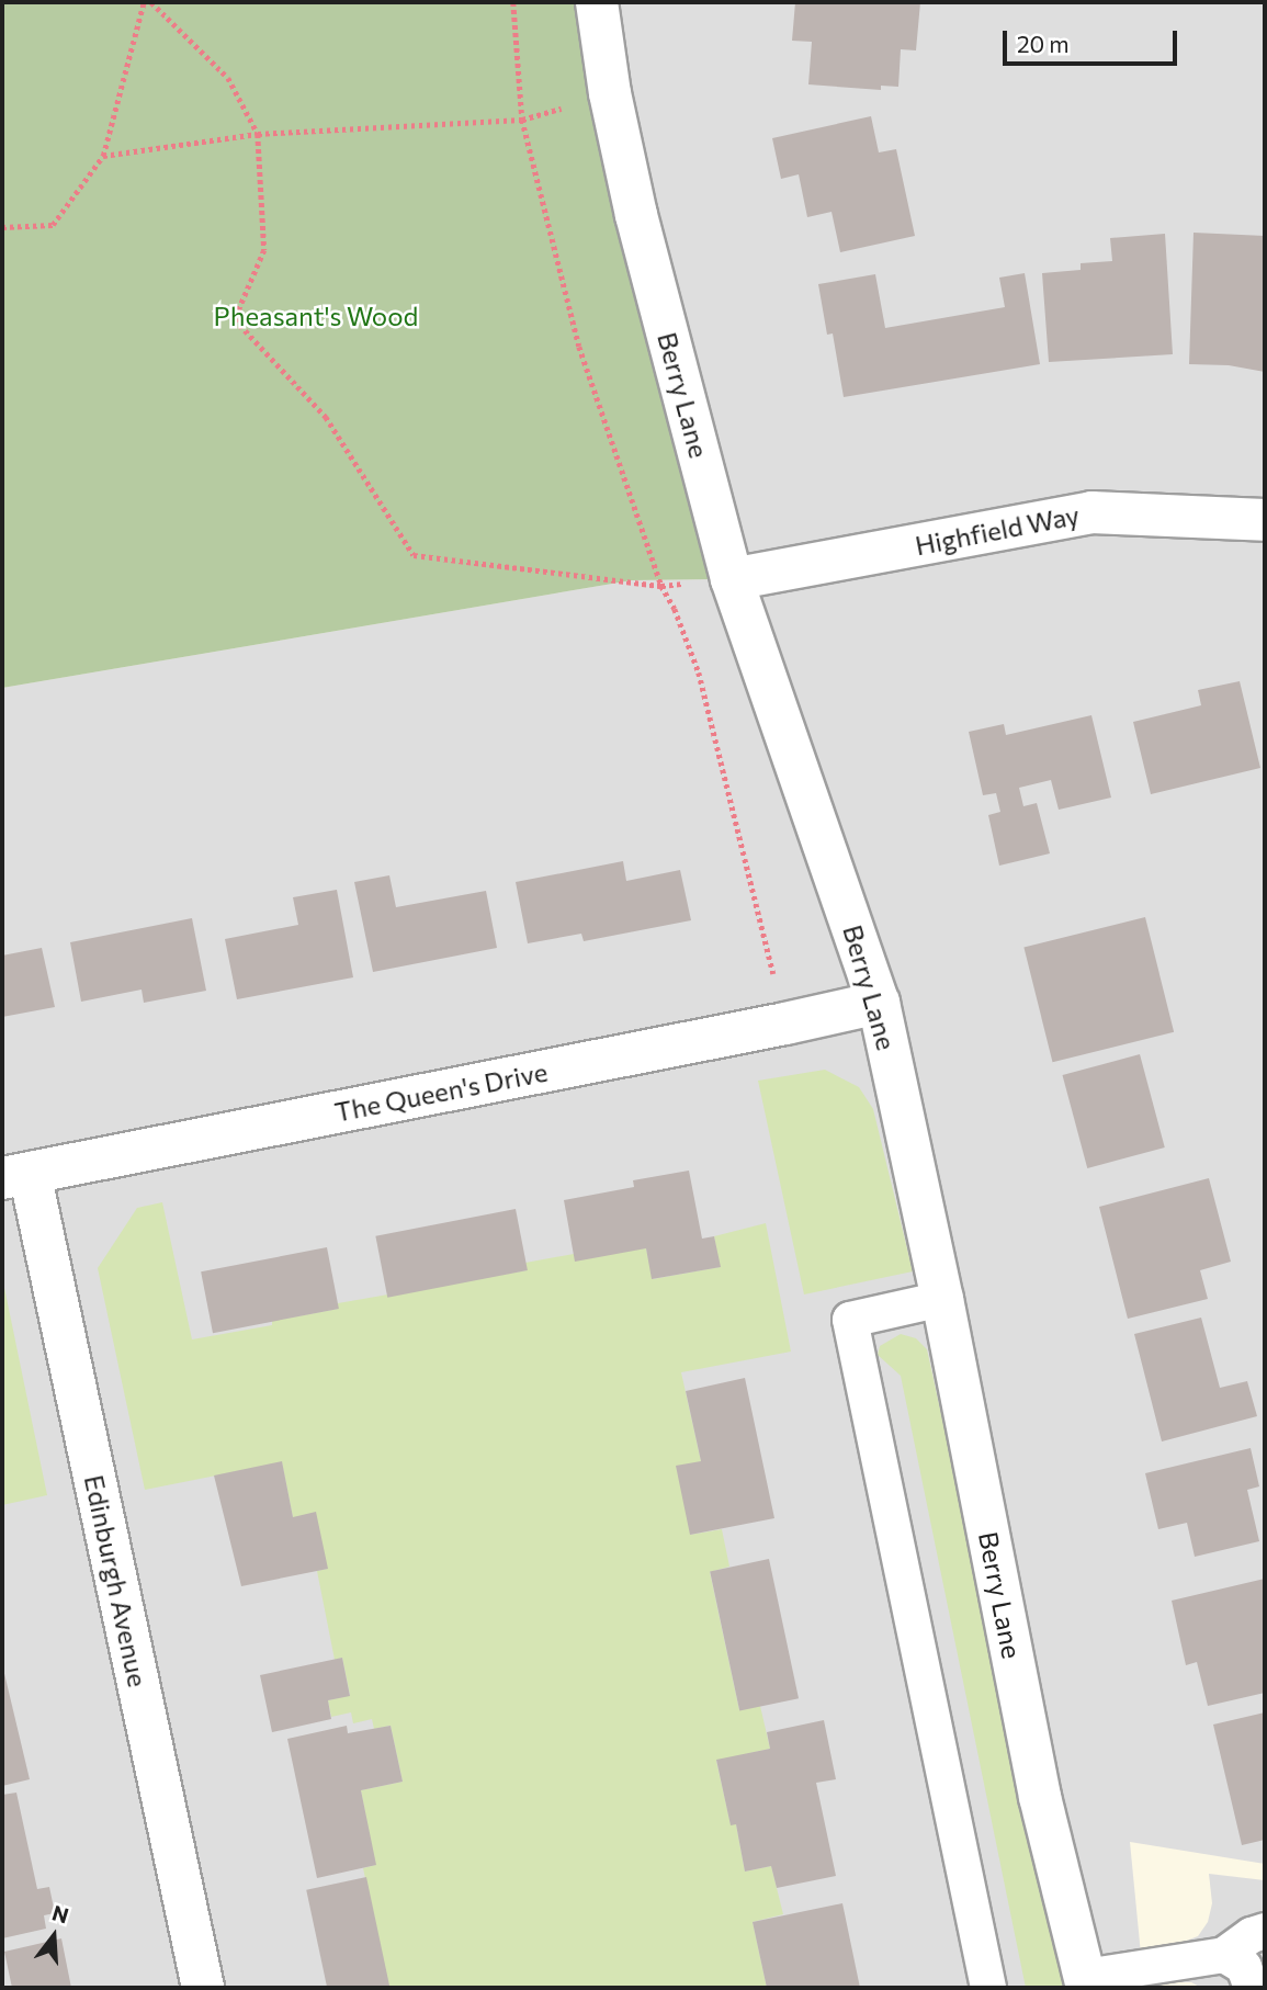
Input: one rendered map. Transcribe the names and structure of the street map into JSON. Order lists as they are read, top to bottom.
{
  "streets": {
    "street": [
      "Berry Lane",
      "Highfield Way",
      "The Queen's Drive",
      "Edinburgh Avenue"
    ]
  },
  "crossings": [
    ["Berry Lane", "Highfield Way"],
    ["Berry Lane", "The Queen's Drive"],
    ["The Queen's Drive", "Edinburgh Avenue"]
  ],
  "parks": ["Pheasant's Wood"],
  "scale_bar": "20 m",
  "north": "top"
}
